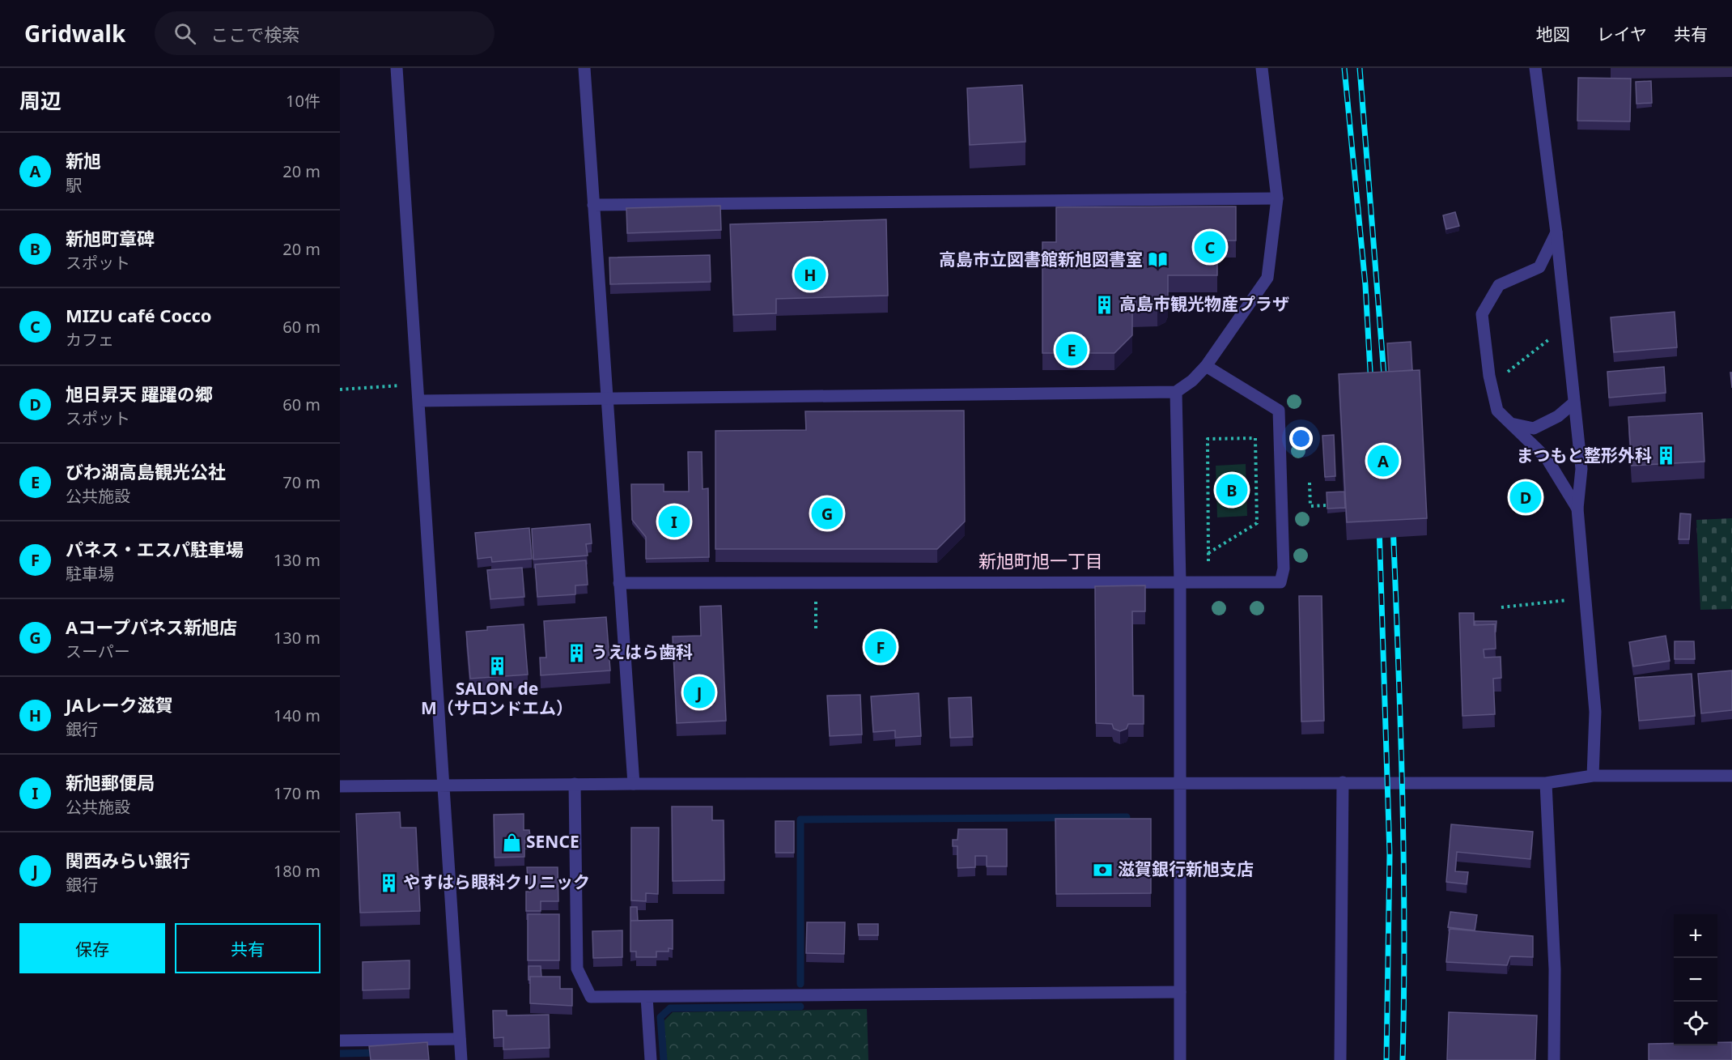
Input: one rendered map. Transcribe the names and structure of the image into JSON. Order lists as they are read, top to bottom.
{
  "districts": ["新旭町旭一丁目"],
  "places": {
    "library": ["高島市立図書館新旭図書室"],
    "building": [
      "高島市観光物産プラザ",
      "まつもと整形外科",
      "うえはら歯科",
      "SALON de M（サロンドエム）",
      "やすはら眼科クリニック"
    ],
    "shop": ["SENCE"],
    "bank": ["滋賀銀行新旭支店"]
  },
  "page": {
    "header": "Gridwalk",
    "search": "ここで検索",
    "nav": ["地図", "レイヤ", "共有"],
    "heading": ["周辺", "10件"],
    "list": [
      {
        "mark": "A",
        "name": "新旭",
        "note": "駅",
        "value": "20 m"
      },
      {
        "mark": "B",
        "name": "新旭町章碑",
        "note": "スポット",
        "value": "20 m"
      },
      {
        "mark": "C",
        "name": "MIZU café Cocco",
        "note": "カフェ",
        "value": "60 m"
      },
      {
        "mark": "D",
        "name": "旭日昇天 躍躍の郷",
        "note": "スポット",
        "value": "60 m"
      },
      {
        "mark": "E",
        "name": "びわ湖高島観光公社",
        "note": "公共施設",
        "value": "70 m"
      },
      {
        "mark": "F",
        "name": "パネス・エスパ駐車場",
        "note": "駐車場",
        "value": "130 m"
      },
      {
        "mark": "G",
        "name": "Aコープパネス新旭店",
        "note": "スーパー",
        "value": "130 m"
      },
      {
        "mark": "H",
        "name": "JAレーク滋賀",
        "note": "銀行",
        "value": "140 m"
      },
      {
        "mark": "I",
        "name": "新旭郵便局",
        "note": "公共施設",
        "value": "170 m"
      },
      {
        "mark": "J",
        "name": "関西みらい銀行",
        "note": "銀行",
        "value": "180 m"
      }
    ],
    "pins": [
      "C",
      "H",
      "E",
      "A",
      "B",
      "D",
      "G",
      "I",
      "F",
      "J"
    ],
    "buttons": ["保存", "共有"],
    "map_buttons": ["+", "−"]
  }
}
